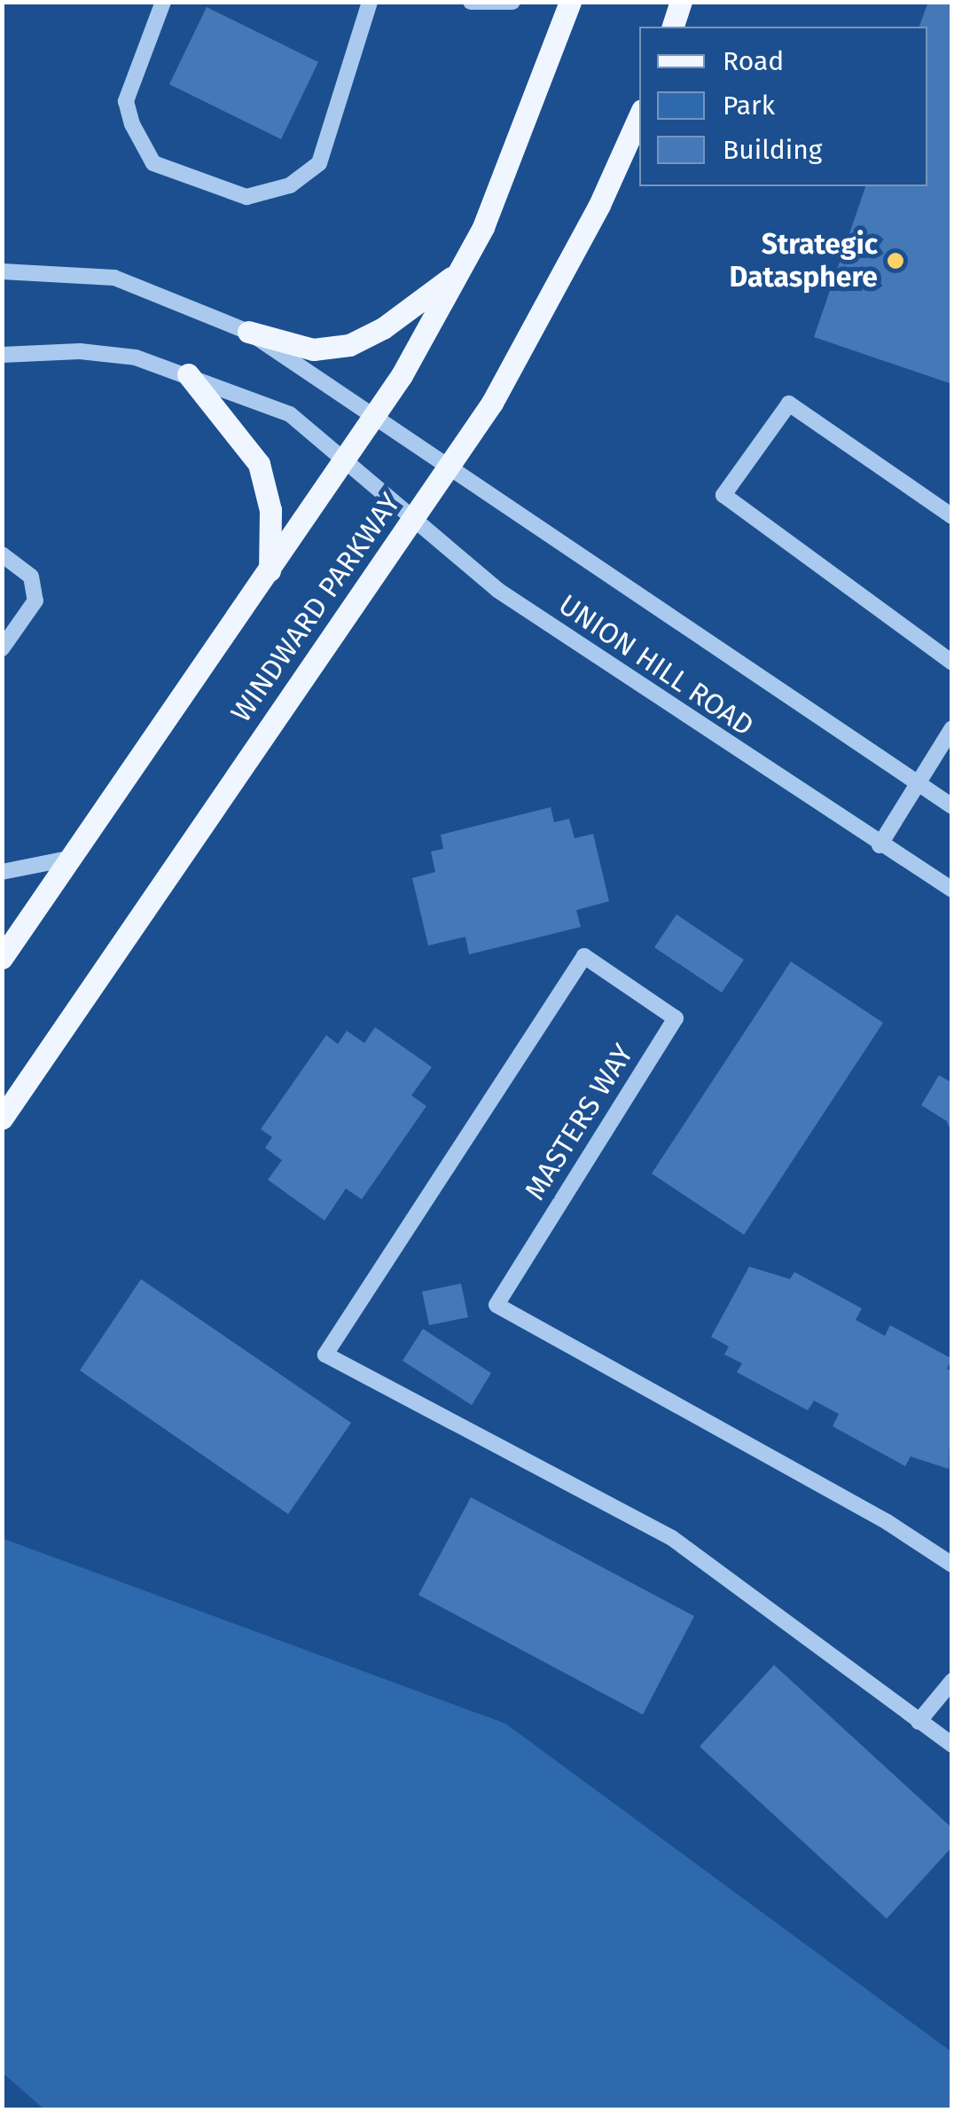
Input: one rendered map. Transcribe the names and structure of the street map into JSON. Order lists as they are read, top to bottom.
{
  "streets": {
    "main road": ["WINDWARD PARKWAY"],
    "street": ["UNION HILL ROAD", "MASTERS WAY"]
  },
  "crossings": [
    ["WINDWARD PARKWAY", "UNION HILL ROAD"]
  ],
  "places": ["Strategic Datasphere"],
  "legend": ["Road", "Park", "Building"]
}
